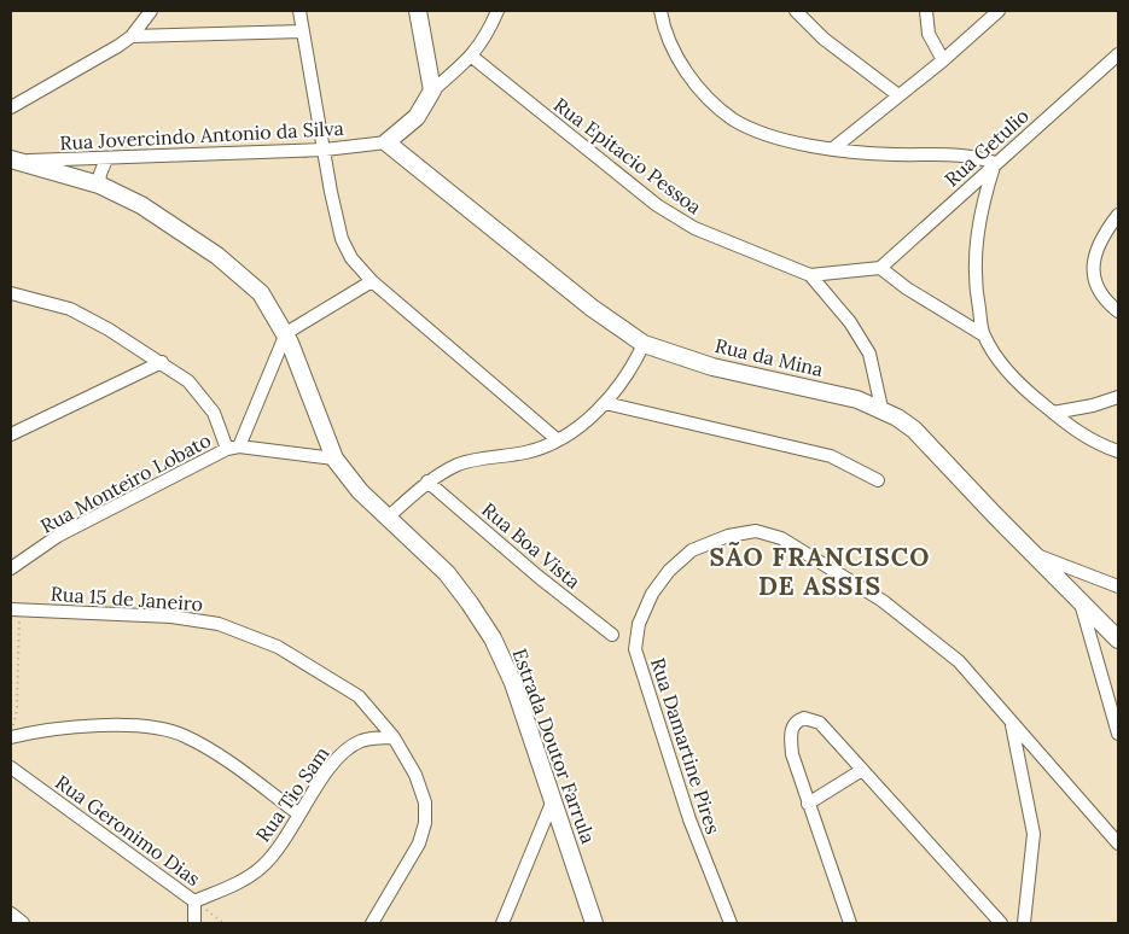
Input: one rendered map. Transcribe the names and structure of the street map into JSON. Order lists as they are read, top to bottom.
{
  "streets": {
    "street": [
      "Rua Jovercindo Antonio da Silva",
      "Rua Getulio",
      "Rua Epitacio Pessoa",
      "Rua da Mina",
      "Rua Monteiro Lobato",
      "Rua Boa Vista",
      "Rua 15 de Janeiro",
      "Estrada Doutor Farrula",
      "Rua Damartine Pires",
      "Rua Tio Sam",
      "Rua Geronimo Dias"
    ]
  },
  "crossings": [
    ["Rua Jovercindo Antonio da Silva", "Rua da Mina"],
    ["Rua Jovercindo Antonio da Silva", "Estrada Doutor Farrula"],
    ["Rua Getulio", "Rua Epitacio Pessoa"],
    ["Rua Monteiro Lobato", "Estrada Doutor Farrula"],
    ["Rua 15 de Janeiro", "Rua Tio Sam"],
    ["Rua Tio Sam", "Rua Geronimo Dias"]
  ],
  "districts": ["SÃO FRANCISCO DE ASSIS"]
}
